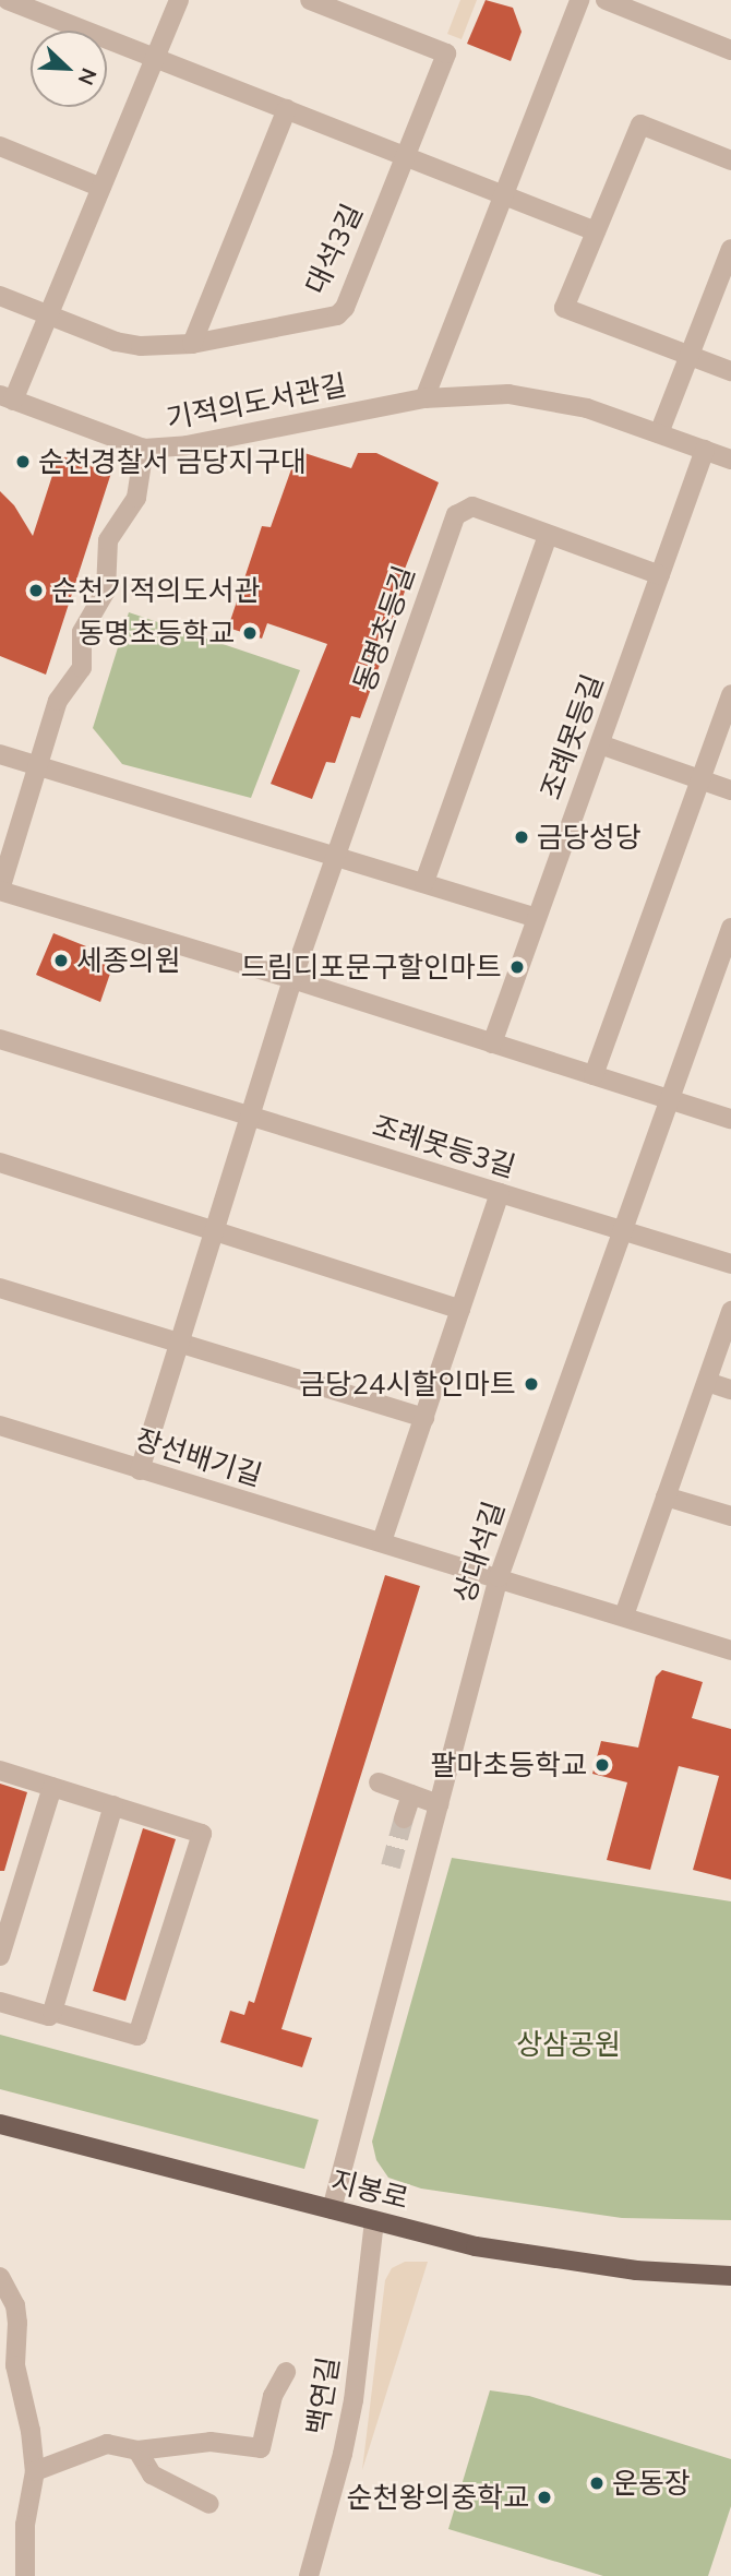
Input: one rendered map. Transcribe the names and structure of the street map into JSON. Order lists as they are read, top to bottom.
{
  "streets": {
    "main road": ["지봉로"],
    "street": [
      "대석3길",
      "기적의도서관길",
      "동명초등길",
      "조례못등길",
      "조례못등3길",
      "장선배기길",
      "상대석길",
      "백연길"
    ]
  },
  "crossings": [
    ["기적의도서관길", "조례못등길"],
    ["동명초등길", "조례못등길"],
    ["조례못등3길", "상대석길"],
    ["장선배기길", "상대석길"],
    ["상대석길", "지봉로"],
    ["지봉로", "백연길"]
  ],
  "parks": ["상삼공원"],
  "places": [
    "순천경찰서 금당지구대",
    "순천기적의도서관",
    "동명초등학교",
    "금당성당",
    "세종의원",
    "드림디포문구할인마트",
    "금당24시할인마트",
    "팔마초등학교",
    "운동장",
    "순천왕의중학교"
  ],
  "north": "bottom right"
}
